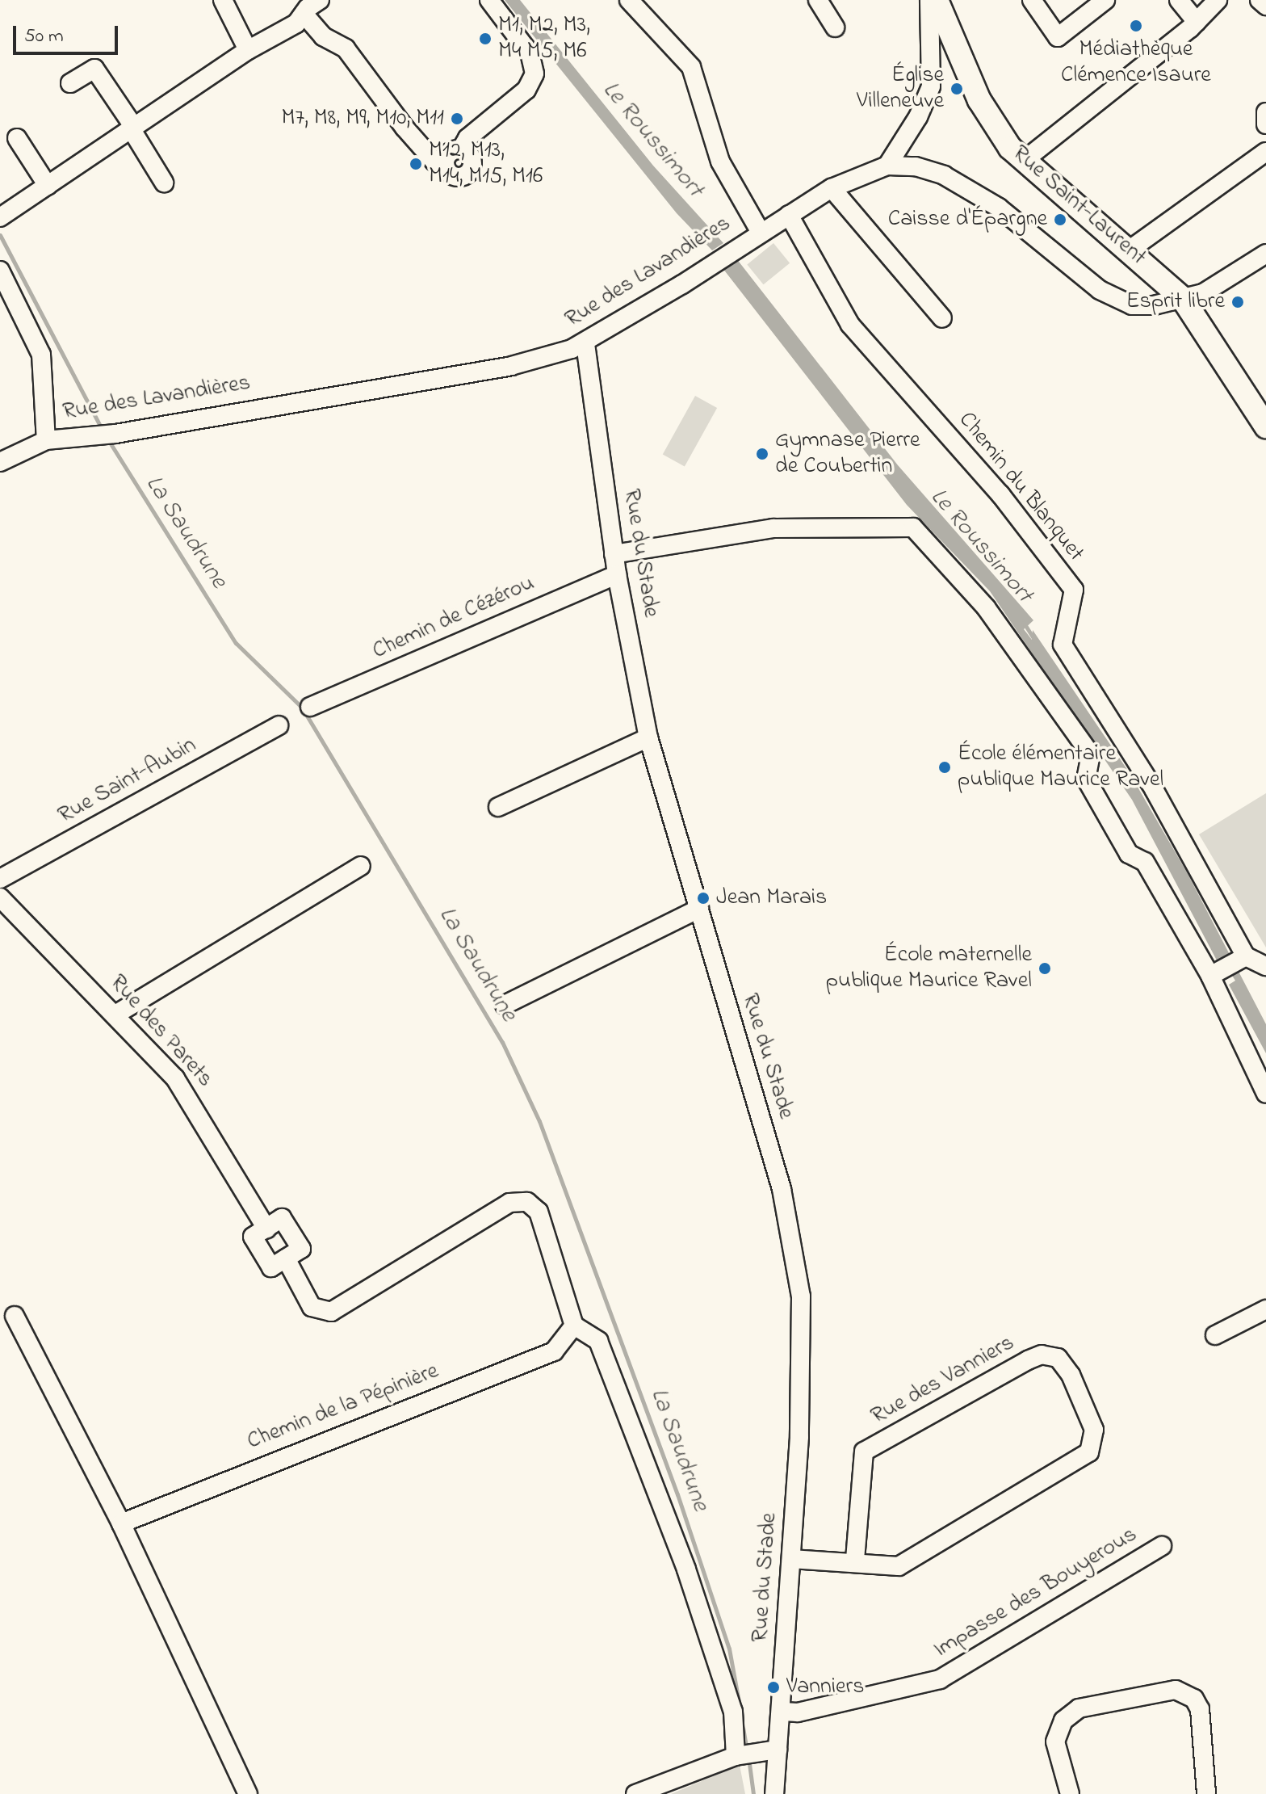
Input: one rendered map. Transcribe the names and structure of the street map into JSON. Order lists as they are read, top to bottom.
{
  "streets": {
    "main road": ["Rue Saint-Laurent"],
    "street": [
      "Rue des Lavandières",
      "Chemin du Blanquet",
      "Rue du Stade",
      "Chemin de Cézérou",
      "Rue Saint-Aubin",
      "Rue des Parets",
      "Rue des Vanniers",
      "Chemin de la Pépinière",
      "Impasse des Bouyerous"
    ]
  },
  "crossings": [
    ["Rue Saint-Laurent", "Rue des Lavandières"],
    ["Rue des Lavandières", "Chemin du Blanquet"],
    ["Rue des Lavandières", "Rue du Stade"],
    ["Rue du Stade", "Chemin de Cézérou"],
    ["Rue du Stade", "Rue des Vanniers"],
    ["Rue du Stade", "Impasse des Bouyerous"],
    ["Rue des Parets", "Chemin de la Pépinière"]
  ],
  "water": ["Le Roussimort", "La Saudrune"],
  "places": [
    "Médiathèque Clémence Isaure",
    "M1, M2, M3, M4 M5, M6",
    "Église Villeneuve",
    "M7, M8, M9, M10, M11",
    "M12, M13, M14, M15, M16",
    "Caisse d'Épargne",
    "Esprit libre",
    "Gymnase Pierre de Coubertin",
    "École élémentaire publique Maurice Ravel",
    "Jean Marais",
    "École maternelle publique Maurice Ravel",
    "Vanniers"
  ],
  "scale_bar": "50 m"
}
